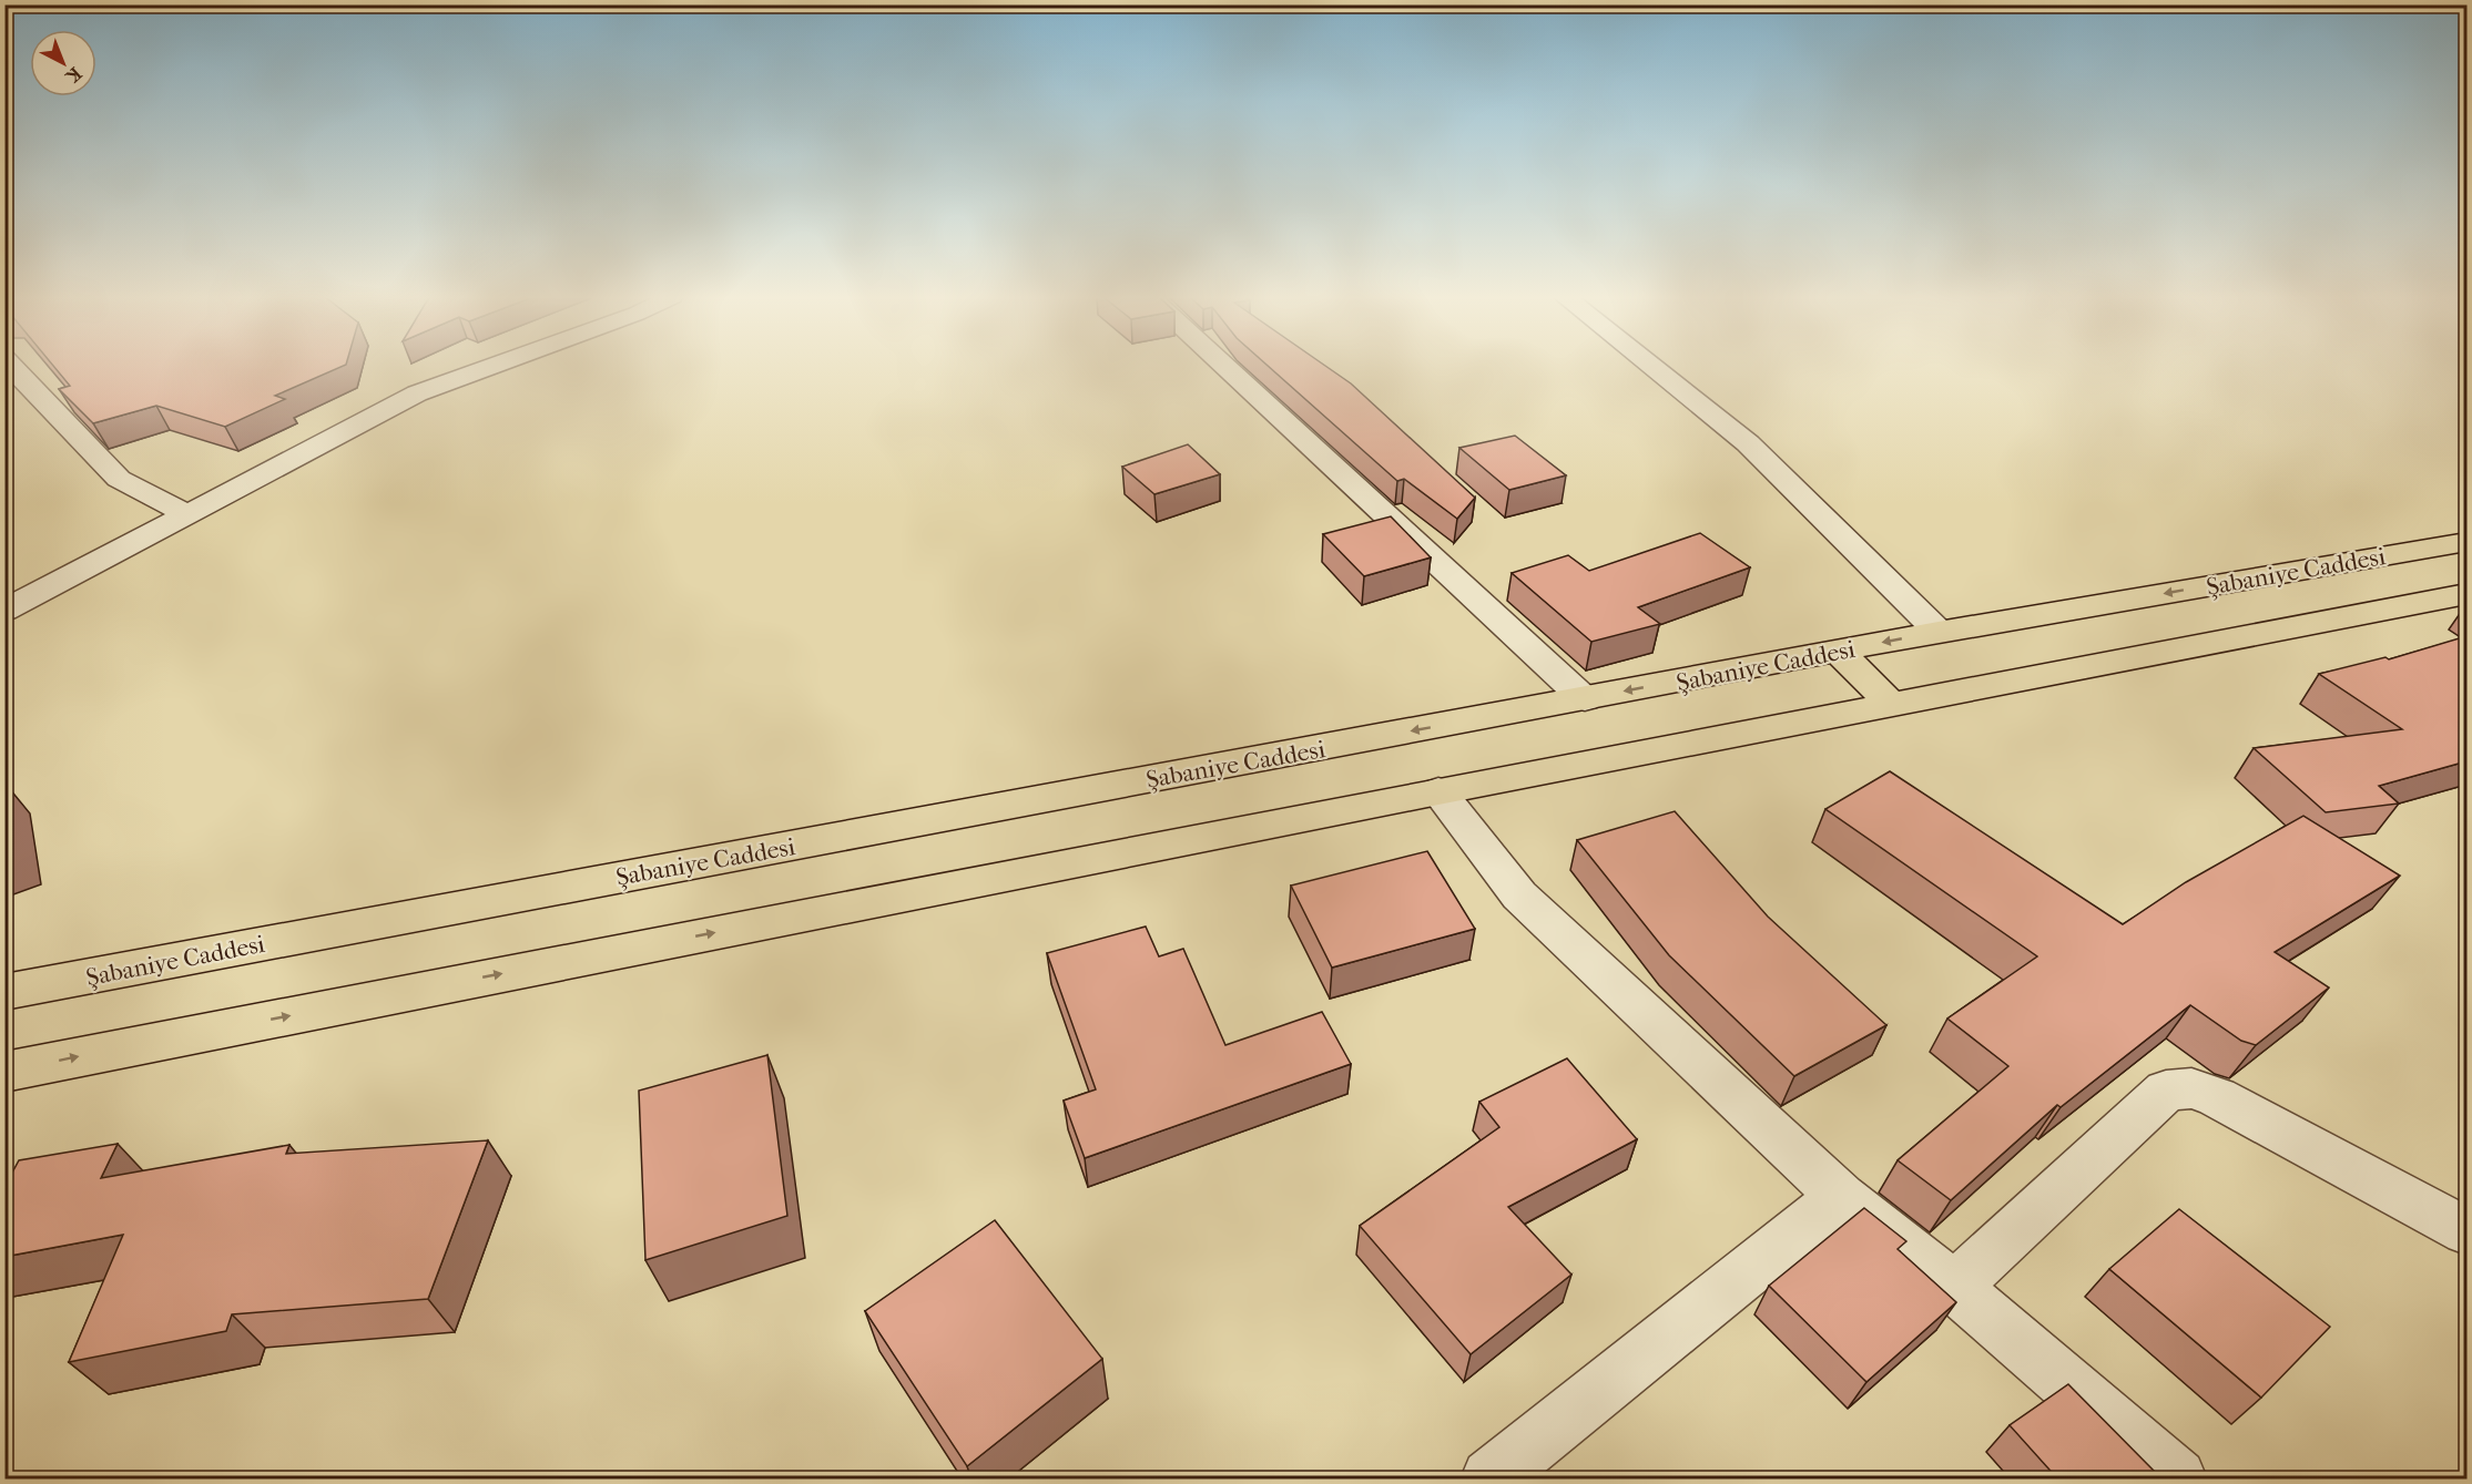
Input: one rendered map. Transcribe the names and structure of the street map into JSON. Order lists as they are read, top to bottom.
{
  "streets": {
    "highway": ["Şabaniye Caddesi"]
  },
  "north": "bottom right"
}
